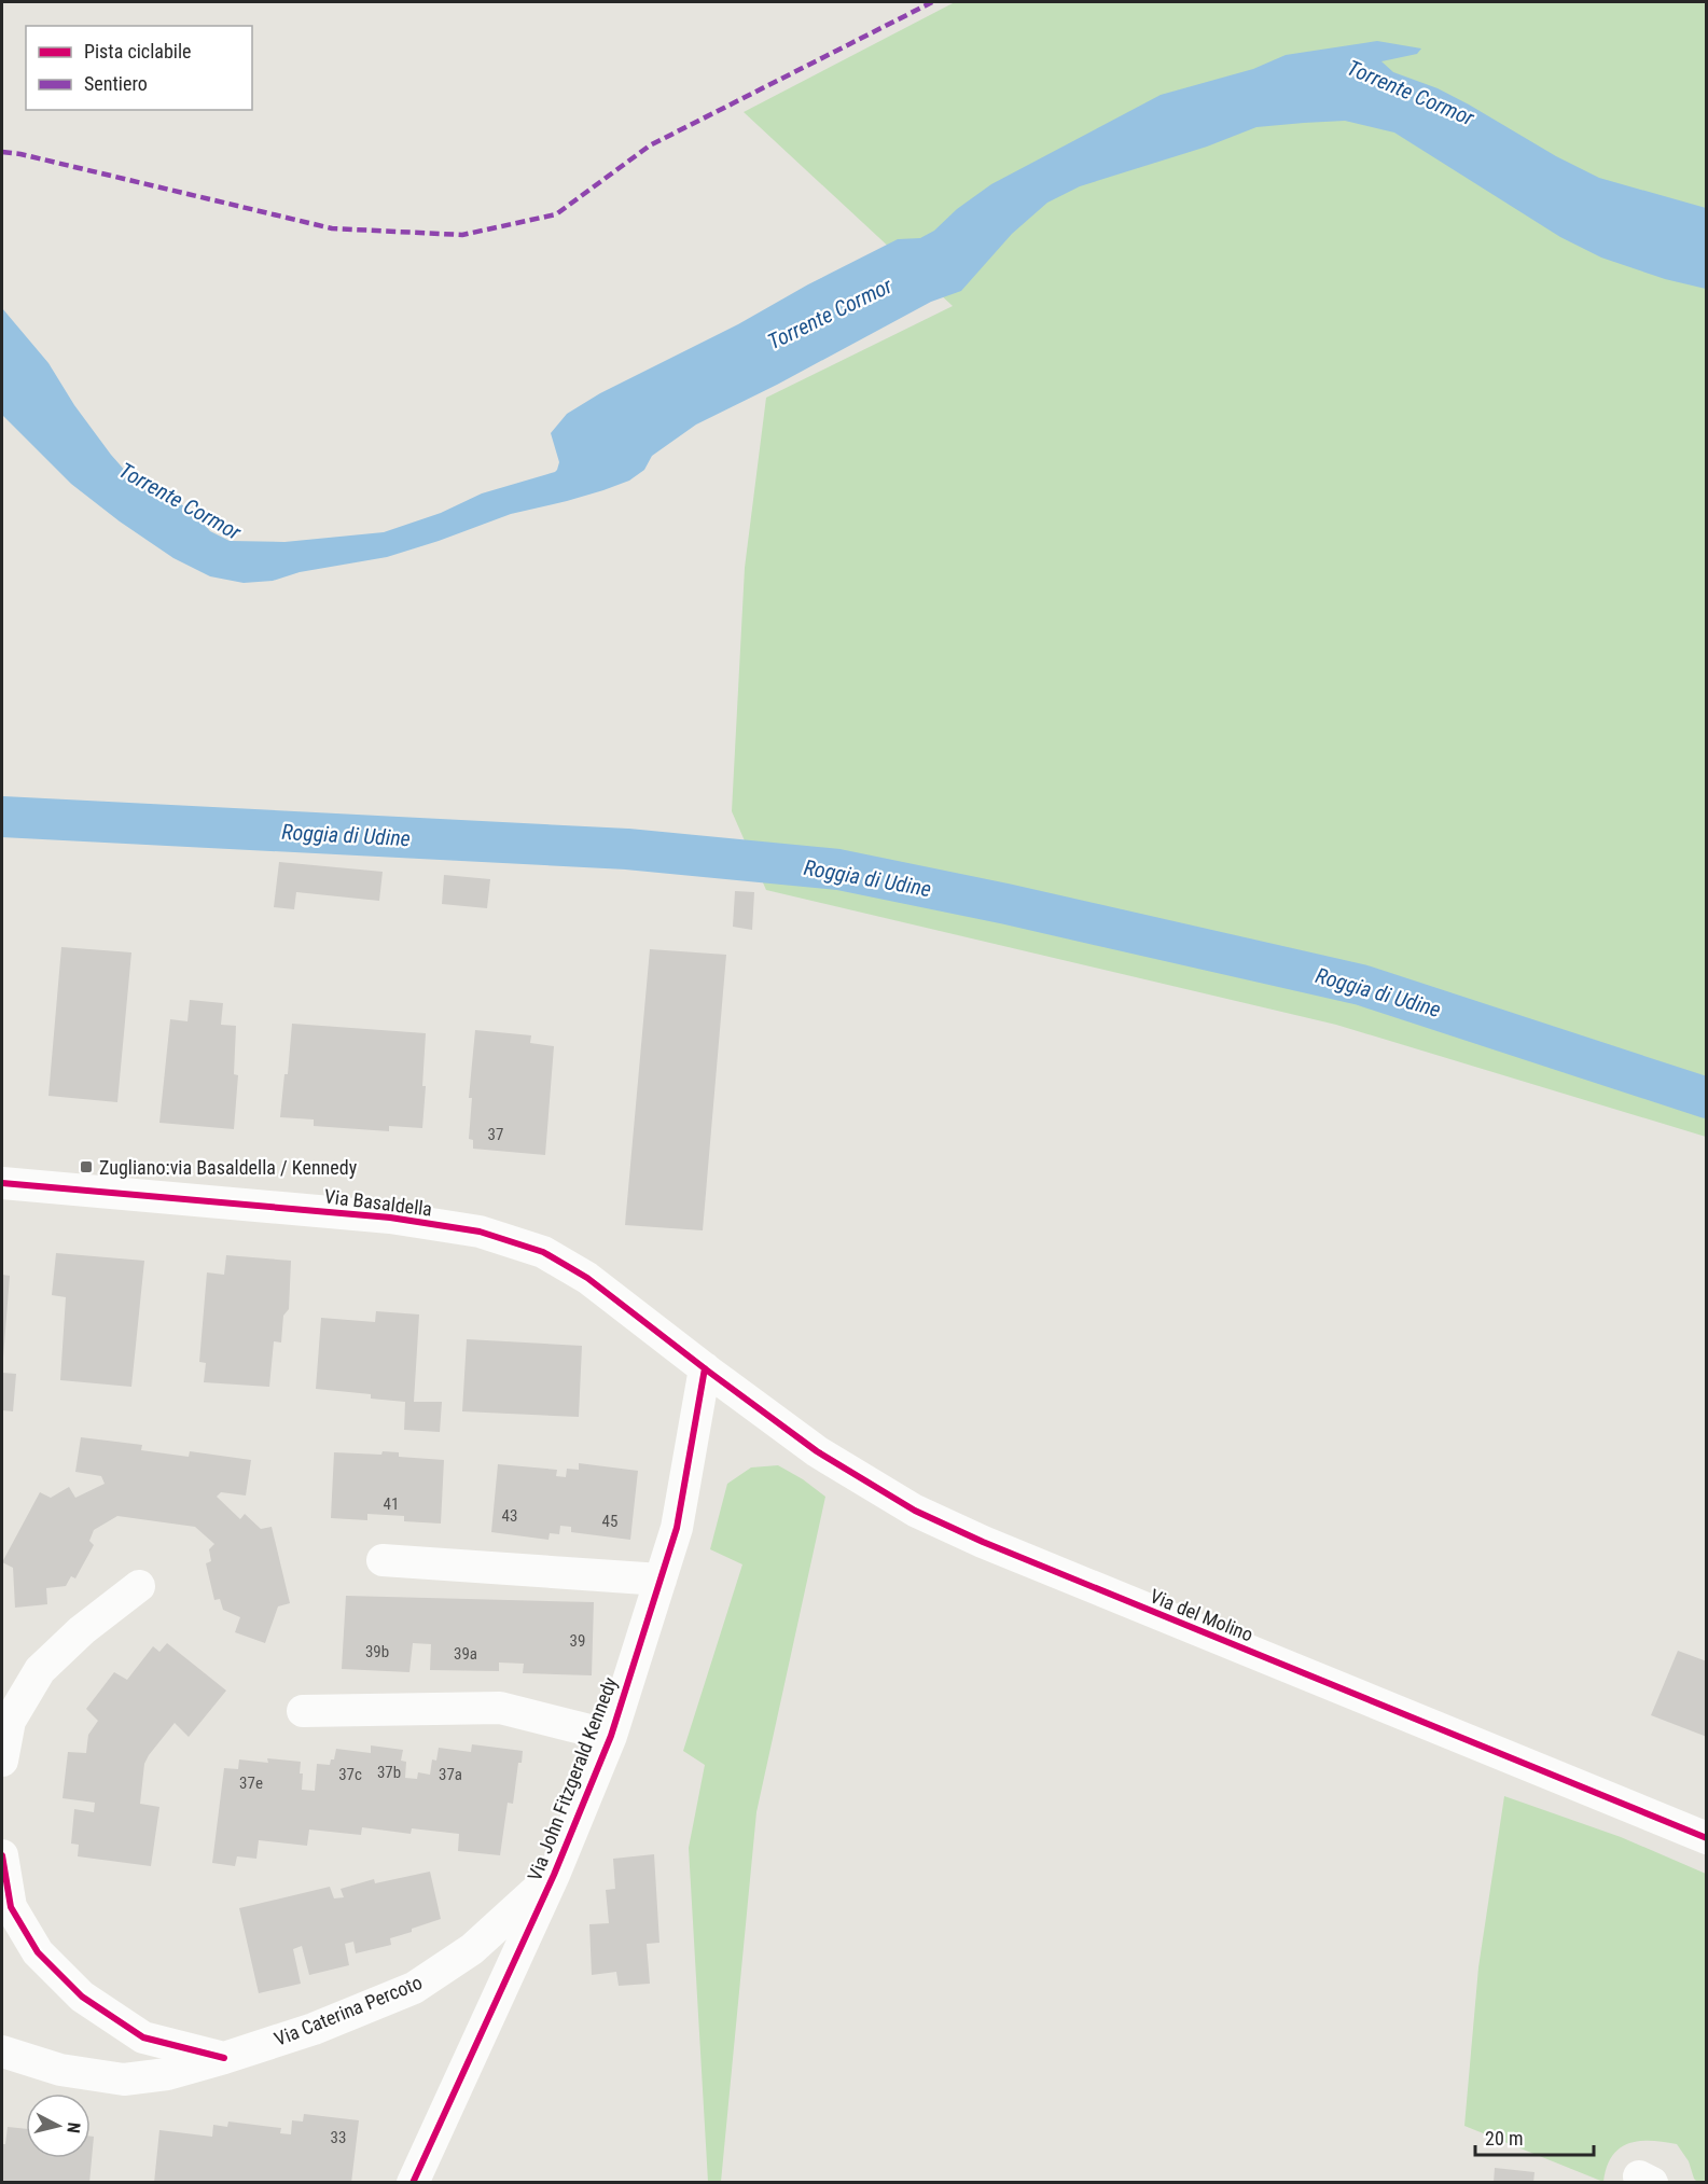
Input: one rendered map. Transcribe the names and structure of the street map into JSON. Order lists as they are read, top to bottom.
{
  "streets": {
    "street": [
      "Via Basaldella",
      "Via del Molino",
      "Via John Fitzgerald Kennedy",
      "Via Caterina Percoto"
    ]
  },
  "crossings": [
    ["Via Basaldella", "Via del Molino"],
    ["Via Basaldella", "Via John Fitzgerald Kennedy"],
    ["Via del Molino", "Via John Fitzgerald Kennedy"],
    ["Via John Fitzgerald Kennedy", "Via Caterina Percoto"]
  ],
  "water": ["Torrente Cormor", "Roggia di Udine"],
  "places": {
    "transit": ["Zugliano:via Basaldella / Kennedy"]
  },
  "house_numbers": [
    "37",
    "41",
    "43",
    "45",
    "39",
    "39b",
    "39a",
    "37b",
    "37c",
    "37a",
    "37e",
    "33"
  ],
  "legend": ["Pista ciclabile", "Sentiero"],
  "scale_bar": "20 m",
  "north": "right"
}
